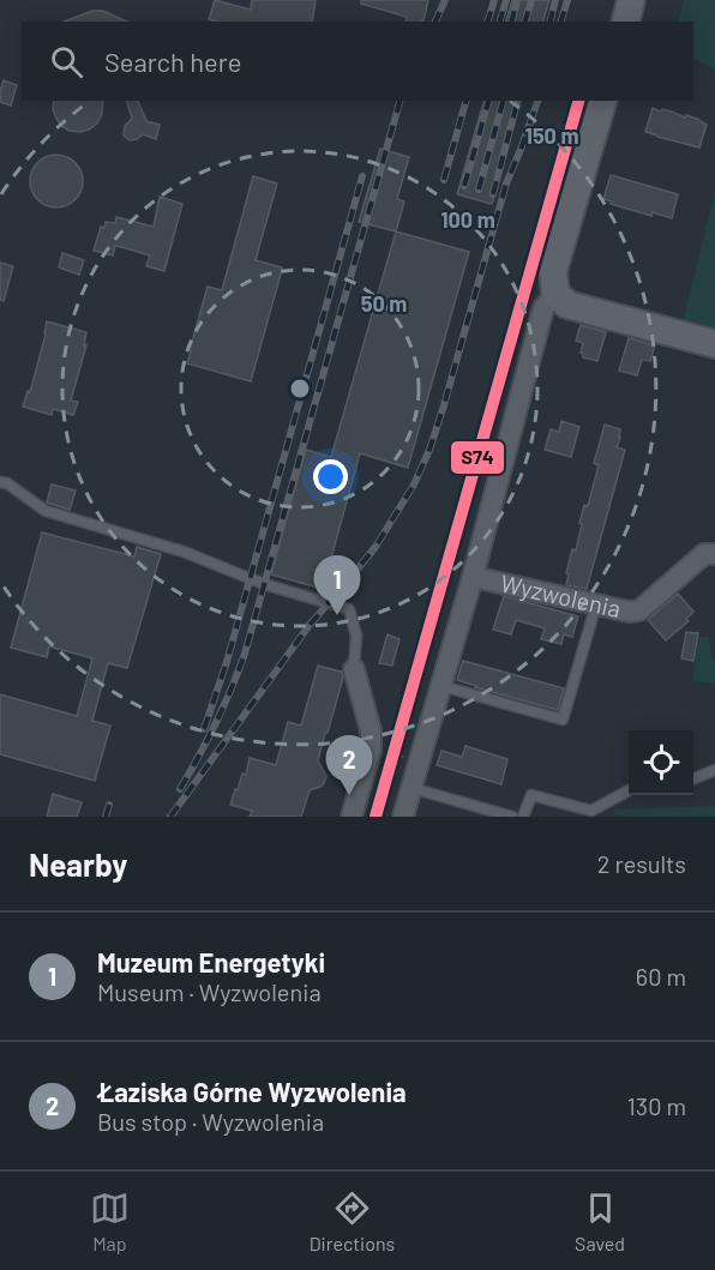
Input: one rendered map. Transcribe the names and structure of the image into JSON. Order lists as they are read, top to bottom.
{
  "streets": {
    "street": ["Wyzwolenia"]
  },
  "lines": ["transit line S74"],
  "page": {
    "search": "Search here",
    "pins": ["1", "2"],
    "heading": ["Nearby", "2 results"],
    "list": [
      {
        "mark": "1",
        "name": "Muzeum Energetyki",
        "note": "Museum · Wyzwolenia",
        "value": "60 m"
      },
      {
        "mark": "2",
        "name": "Łaziska Górne Wyzwolenia",
        "note": "Bus stop · Wyzwolenia",
        "value": "130 m"
      }
    ],
    "nav": ["Map", "Directions", "Saved"]
  },
  "rings": ["150 m", "100 m", "50 m"]
}
